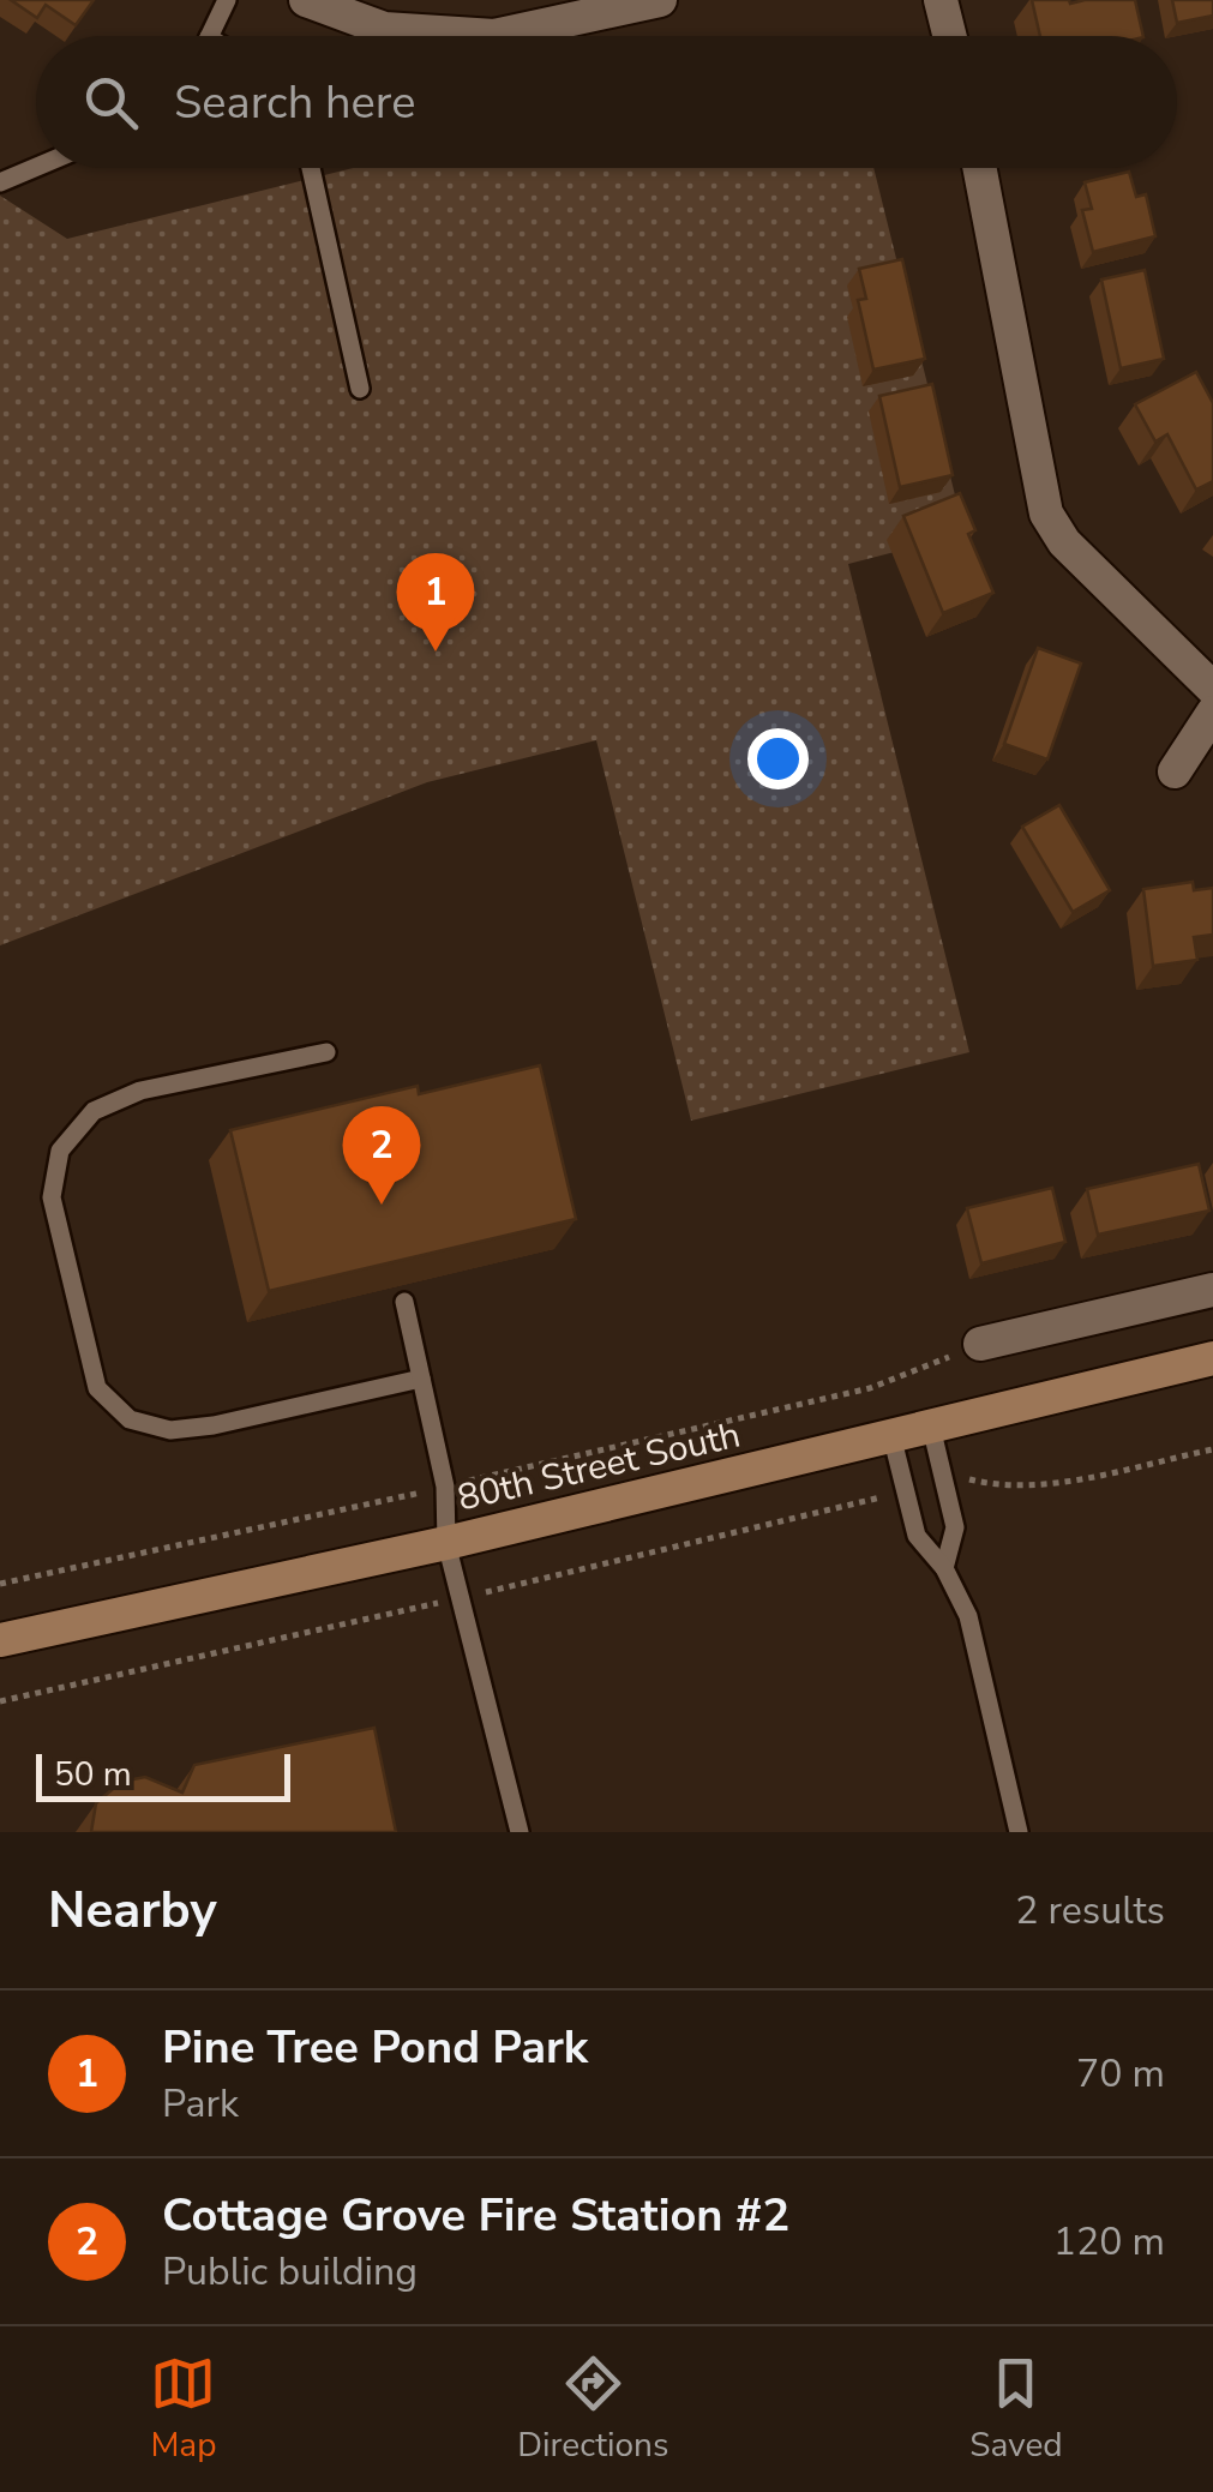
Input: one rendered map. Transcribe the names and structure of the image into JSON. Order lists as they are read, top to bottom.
{
  "streets": {
    "main road": ["80th Street South"]
  },
  "scale_bar": "50 m",
  "page": {
    "search": "Search here",
    "pins": ["1", "2"],
    "scale": "50 m",
    "heading": ["Nearby", "2 results"],
    "list": [
      {
        "mark": "1",
        "name": "Pine Tree Pond Park",
        "note": "Park",
        "value": "70 m"
      },
      {
        "mark": "2",
        "name": "Cottage Grove Fire Station #2",
        "note": "Public building",
        "value": "120 m"
      }
    ],
    "nav": ["Map", "Directions", "Saved"]
  }
}
